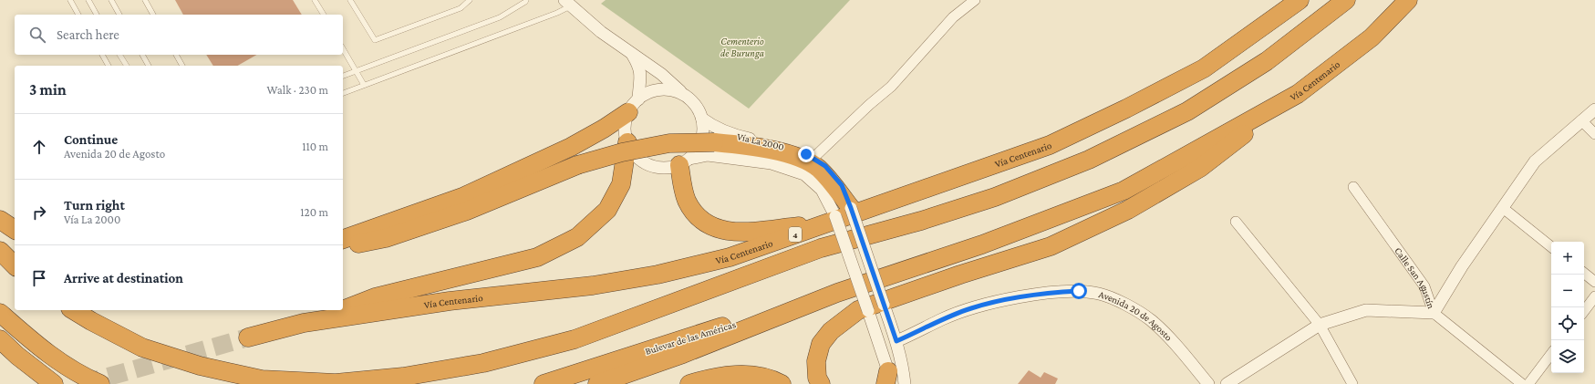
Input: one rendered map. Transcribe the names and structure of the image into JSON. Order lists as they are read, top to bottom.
{
  "streets": {
    "highway": ["Vía Centenario", "4", "Bulevar de las Américas"],
    "street": ["Vía La 2000", "Calle San Agustín", "Avenida 20 de Agosto"]
  },
  "crossings": [
    ["Vía Centenario", "Vía La 2000"],
    ["Vía Centenario", "Bulevar de las Américas"],
    ["Vía La 2000", "Avenida 20 de Agosto"]
  ],
  "parks": ["Cementerio de Burunga"],
  "page": {
    "search": "Search here",
    "heading": ["3 min", "Walk · 230 m"],
    "list": [
      ["Continue", "Avenida 20 de Agosto", "110 m"],
      ["Turn right", "Vía La 2000", "120 m"],
      "Arrive at destination"
    ],
    "map_buttons": ["+", "−"]
  }
}
